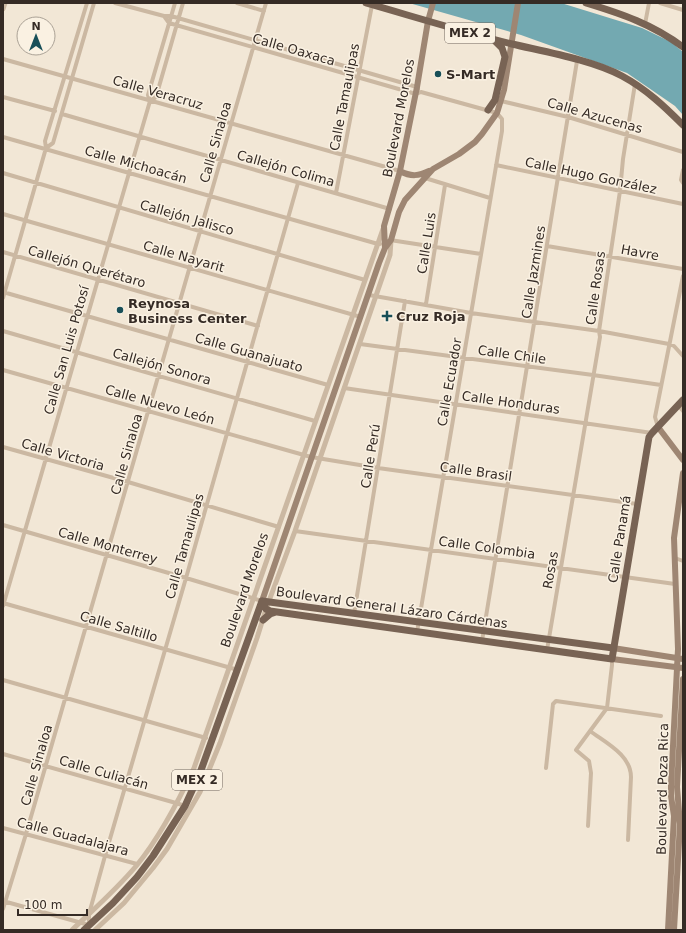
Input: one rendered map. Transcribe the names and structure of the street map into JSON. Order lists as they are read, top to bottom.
{
  "streets": {
    "main road": [
      "MEX 2",
      "Boulevard Morelos",
      "Calle Panamá",
      "Boulevard General Lázaro Cárdenas",
      "Boulevard Poza Rica"
    ],
    "street": [
      "Calle Oaxaca",
      "Calle Veracruz",
      "Calle Tamaulipas",
      "Calle Azucenas",
      "Calle Sinaloa",
      "Calle Michoacán",
      "Callejón Colima",
      "Calle Hugo González",
      "Callejón Jalisco",
      "Calle Luis",
      "Havre",
      "Calle Nayarit",
      "Callejón Querétaro",
      "Calle Jazmines",
      "Calle Rosas",
      "Calle San Luis Potosí",
      "Calle Guanajuato",
      "Calle Chile",
      "Callejón Sonora",
      "Calle Ecuador",
      "Calle Honduras",
      "Calle Nuevo León",
      "Calle Victoria",
      "Calle Perú",
      "Calle Brasil",
      "Calle Monterrey",
      "Calle Colombia",
      "Rosas",
      "Calle Saltillo",
      "Calle Culiacán",
      "Calle Guadalajara"
    ]
  },
  "crossings": [
    ["MEX 2", "Calle Tamaulipas"],
    ["MEX 2", "Boulevard Morelos"],
    ["Calle Oaxaca", "Calle Tamaulipas"],
    ["Calle Oaxaca", "Boulevard Morelos"],
    ["Calle Oaxaca", "Calle Sinaloa"],
    ["Calle Oaxaca", "Calle San Luis Potosí"],
    ["Calle Oaxaca", "Calle Ecuador"],
    ["Calle Veracruz", "Calle Tamaulipas"],
    ["Calle Veracruz", "Boulevard Morelos"],
    ["Calle Veracruz", "Calle Sinaloa"],
    ["Calle Veracruz", "Calle San Luis Potosí"],
    ["Calle Tamaulipas", "Boulevard Morelos"],
    ["Calle Tamaulipas", "Calle Michoacán"],
    ["Calle Tamaulipas", "Callejón Colima"],
    ["Calle Tamaulipas", "Callejón Jalisco"],
    ["Calle Tamaulipas", "Calle Nayarit"],
    ["Calle Tamaulipas", "Callejón Querétaro"],
    ["Calle Tamaulipas", "Calle Guanajuato"],
    ["Calle Tamaulipas", "Callejón Sonora"],
    ["Calle Tamaulipas", "Calle Nuevo León"],
    ["Calle Tamaulipas", "Calle Victoria"],
    ["Calle Tamaulipas", "Calle Monterrey"],
    ["Calle Tamaulipas", "Calle Saltillo"],
    ["Calle Tamaulipas", "Calle Culiacán"],
    ["Calle Tamaulipas", "Calle Guadalajara"],
    ["Calle Azucenas", "Boulevard Morelos"],
    ["Calle Azucenas", "Calle Jazmines"],
    ["Calle Azucenas", "Calle Rosas"],
    ["Boulevard Morelos", "Calle Michoacán"],
    ["Boulevard Morelos", "Callejón Colima"],
    ["Boulevard Morelos", "Callejón Jalisco"],
    ["Boulevard Morelos", "Calle Nayarit"],
    ["Boulevard Morelos", "Calle Guanajuato"],
    ["Boulevard Morelos", "Calle Chile"],
    ["Boulevard Morelos", "Callejón Sonora"],
    ["Boulevard Morelos", "Calle Ecuador"],
    ["Boulevard Morelos", "Calle Honduras"],
    ["Boulevard Morelos", "Calle Nuevo León"],
    ["Boulevard Morelos", "Calle Victoria"],
    ["Boulevard Morelos", "Calle Brasil"],
    ["Boulevard Morelos", "Calle Monterrey"],
    ["Boulevard Morelos", "Calle Colombia"],
    ["Boulevard Morelos", "Boulevard General Lázaro Cárdenas"],
    ["Boulevard Morelos", "Calle Saltillo"],
    ["Boulevard Morelos", "Calle Culiacán"],
    ["Boulevard Morelos", "Calle Guadalajara"],
    ["Calle Sinaloa", "Calle Michoacán"],
    ["Calle Sinaloa", "Callejón Colima"],
    ["Calle Sinaloa", "Callejón Jalisco"],
    ["Calle Sinaloa", "Calle Nayarit"],
    ["Calle Sinaloa", "Callejón Querétaro"],
    ["Calle Sinaloa", "Calle Guanajuato"],
    ["Calle Sinaloa", "Callejón Sonora"],
    ["Calle Sinaloa", "Calle Nuevo León"],
    ["Calle Sinaloa", "Calle Victoria"],
    ["Calle Sinaloa", "Calle Monterrey"],
    ["Calle Sinaloa", "Calle Saltillo"],
    ["Calle Sinaloa", "Calle Culiacán"],
    ["Calle Sinaloa", "Calle Guadalajara"],
    ["Calle Michoacán", "Calle San Luis Potosí"],
    ["Callejón Colima", "Calle San Luis Potosí"],
    ["Calle Hugo González", "Calle Jazmines"],
    ["Calle Hugo González", "Calle Rosas"],
    ["Calle Hugo González", "Calle Ecuador"],
    ["Callejón Jalisco", "Calle San Luis Potosí"],
    ["Havre", "Calle Jazmines"],
    ["Havre", "Calle Rosas"],
    ["Calle Nayarit", "Calle San Luis Potosí"],
    ["Callejón Querétaro", "Calle San Luis Potosí"],
    ["Calle Jazmines", "Calle Chile"],
    ["Calle Jazmines", "Calle Honduras"],
    ["Calle Jazmines", "Calle Brasil"],
    ["Calle Jazmines", "Calle Colombia"],
    ["Calle Jazmines", "Boulevard General Lázaro Cárdenas"],
    ["Calle Rosas", "Calle Chile"],
    ["Calle Rosas", "Calle Honduras"],
    ["Calle Rosas", "Calle Brasil"],
    ["Calle Rosas", "Rosas"],
    ["Calle San Luis Potosí", "Calle Guanajuato"],
    ["Calle San Luis Potosí", "Callejón Sonora"],
    ["Calle San Luis Potosí", "Calle Nuevo León"],
    ["Calle San Luis Potosí", "Calle Victoria"],
    ["Calle San Luis Potosí", "Calle Monterrey"],
    ["Calle San Luis Potosí", "Calle Saltillo"],
    ["Calle Chile", "Calle Ecuador"],
    ["Calle Chile", "Calle Perú"],
    ["Calle Ecuador", "Calle Honduras"],
    ["Calle Ecuador", "Calle Brasil"],
    ["Calle Ecuador", "Calle Colombia"],
    ["Calle Ecuador", "Boulevard General Lázaro Cárdenas"],
    ["Calle Honduras", "Calle Perú"],
    ["Calle Honduras", "Calle Panamá"],
    ["Calle Nuevo León", "Calle Brasil"],
    ["Calle Perú", "Calle Brasil"],
    ["Calle Perú", "Calle Colombia"],
    ["Calle Perú", "Boulevard General Lázaro Cárdenas"],
    ["Calle Brasil", "Calle Panamá"],
    ["Calle Brasil", "Rosas"],
    ["Calle Panamá", "Calle Colombia"],
    ["Calle Panamá", "Boulevard General Lázaro Cárdenas"],
    ["Calle Monterrey", "Boulevard General Lázaro Cárdenas"],
    ["Calle Colombia", "Rosas"],
    ["Calle Colombia", "Boulevard Poza Rica"],
    ["Rosas", "Boulevard General Lázaro Cárdenas"],
    ["Boulevard General Lázaro Cárdenas", "Boulevard Poza Rica"]
  ],
  "places": {
    "other": ["S-Mart", "Reynosa Business Center"],
    "health": ["Cruz Roja"]
  },
  "scale_bar": "100 m",
  "north": "top"
}
